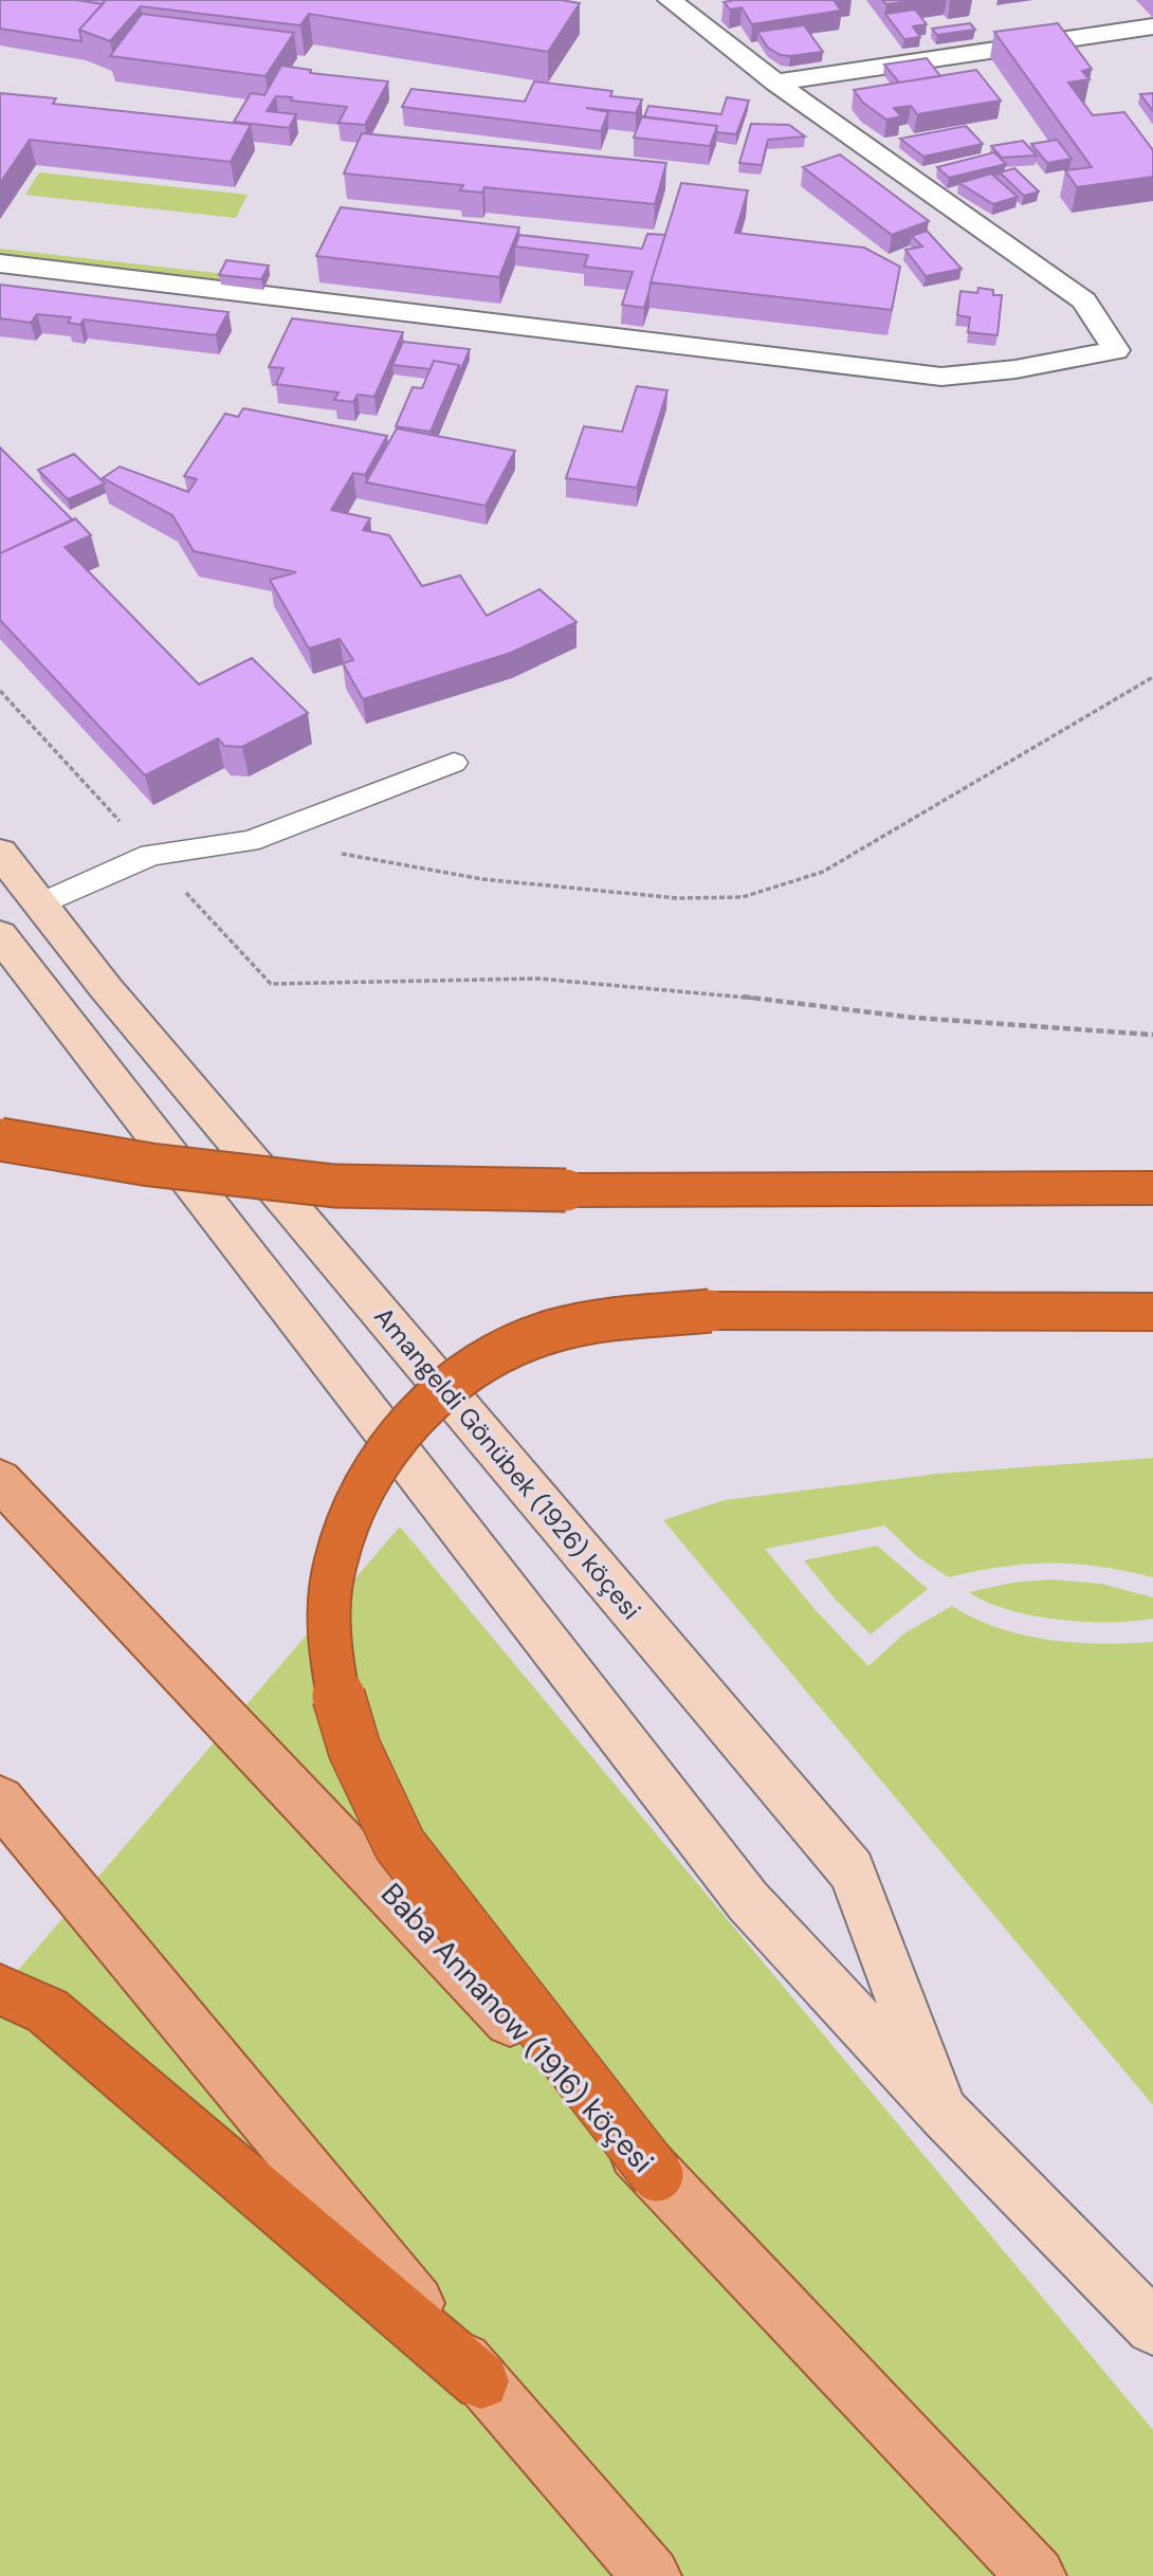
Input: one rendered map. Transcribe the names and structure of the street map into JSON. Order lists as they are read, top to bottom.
{
  "streets": {
    "main road": ["Baba Annanow (1916) köçesi"],
    "street": ["Amangeldi Gönübek (1926) köçesi"]
  }
}
